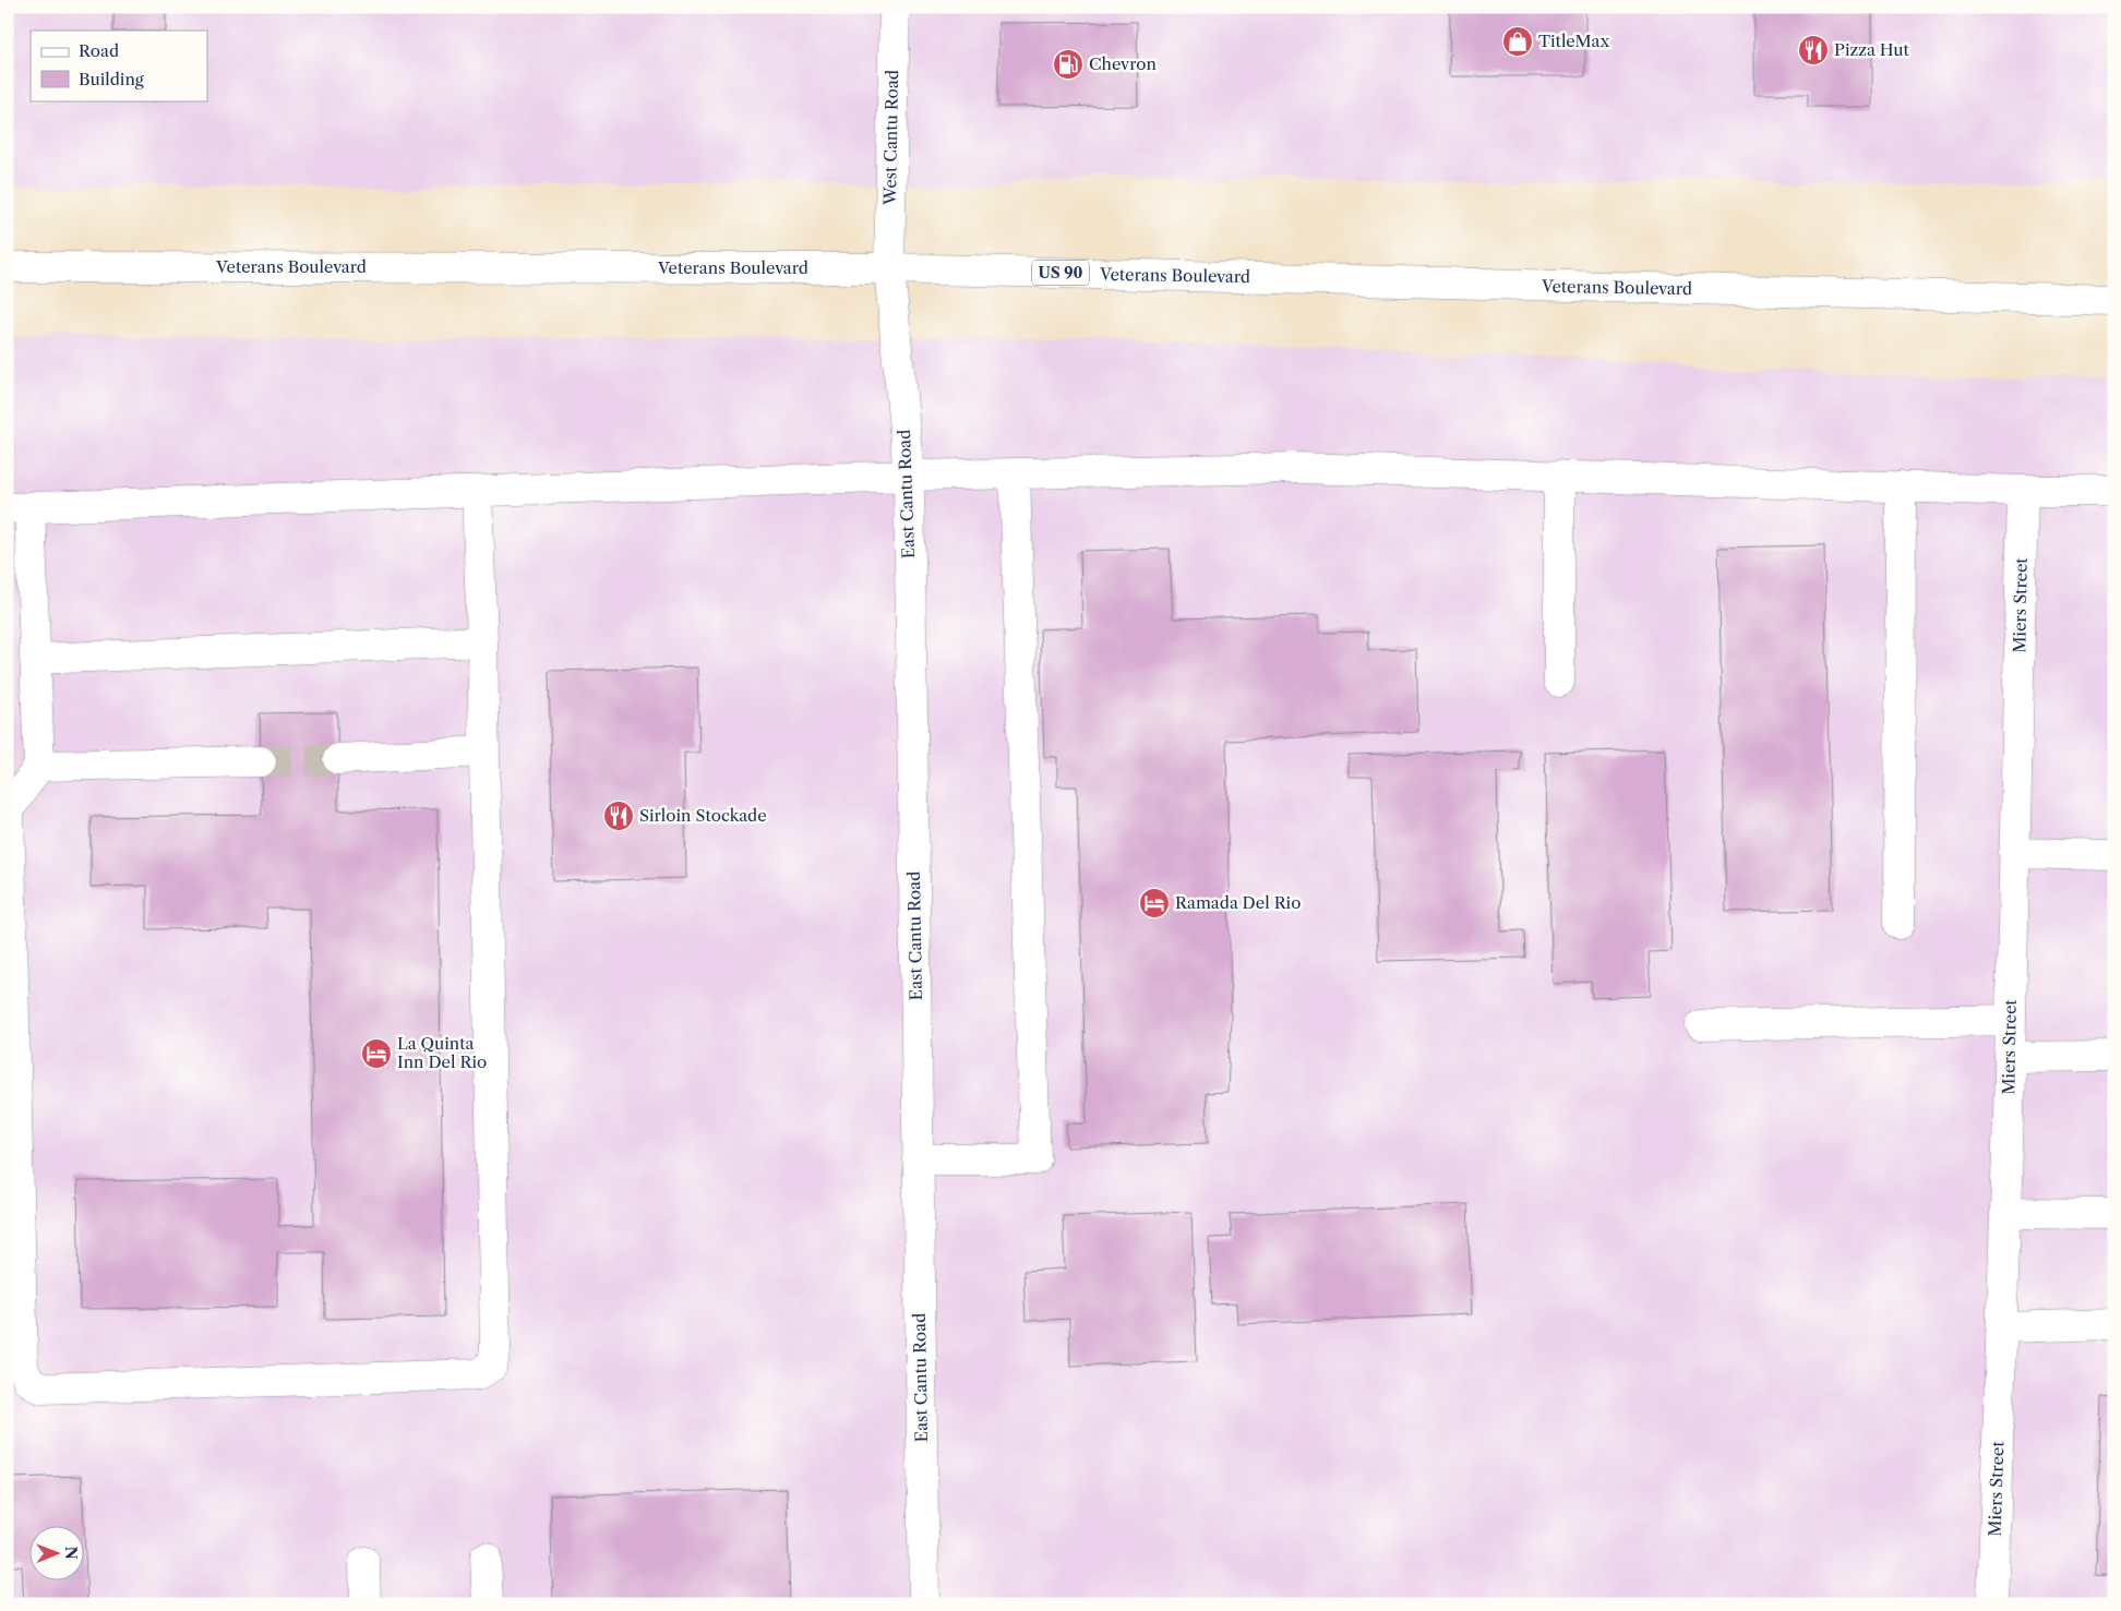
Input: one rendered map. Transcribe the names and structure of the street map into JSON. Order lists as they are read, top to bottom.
{
  "streets": {
    "street": [
      "West Cantu Road",
      "Veterans Boulevard",
      "US 90",
      "East Cantu Road",
      "Miers Street"
    ]
  },
  "crossings": [
    ["West Cantu Road", "Veterans Boulevard"],
    ["West Cantu Road", "East Cantu Road"],
    ["Veterans Boulevard", "East Cantu Road"]
  ],
  "places": {
    "shop": ["TitleMax"],
    "restaurant": ["Pizza Hut", "Sirloin Stockade"],
    "fuel station": ["Chevron"],
    "hotel": ["Ramada Del Rio", "La Quinta Inn Del Rio"]
  },
  "legend": ["Road", "Building"],
  "north": "right"
}
